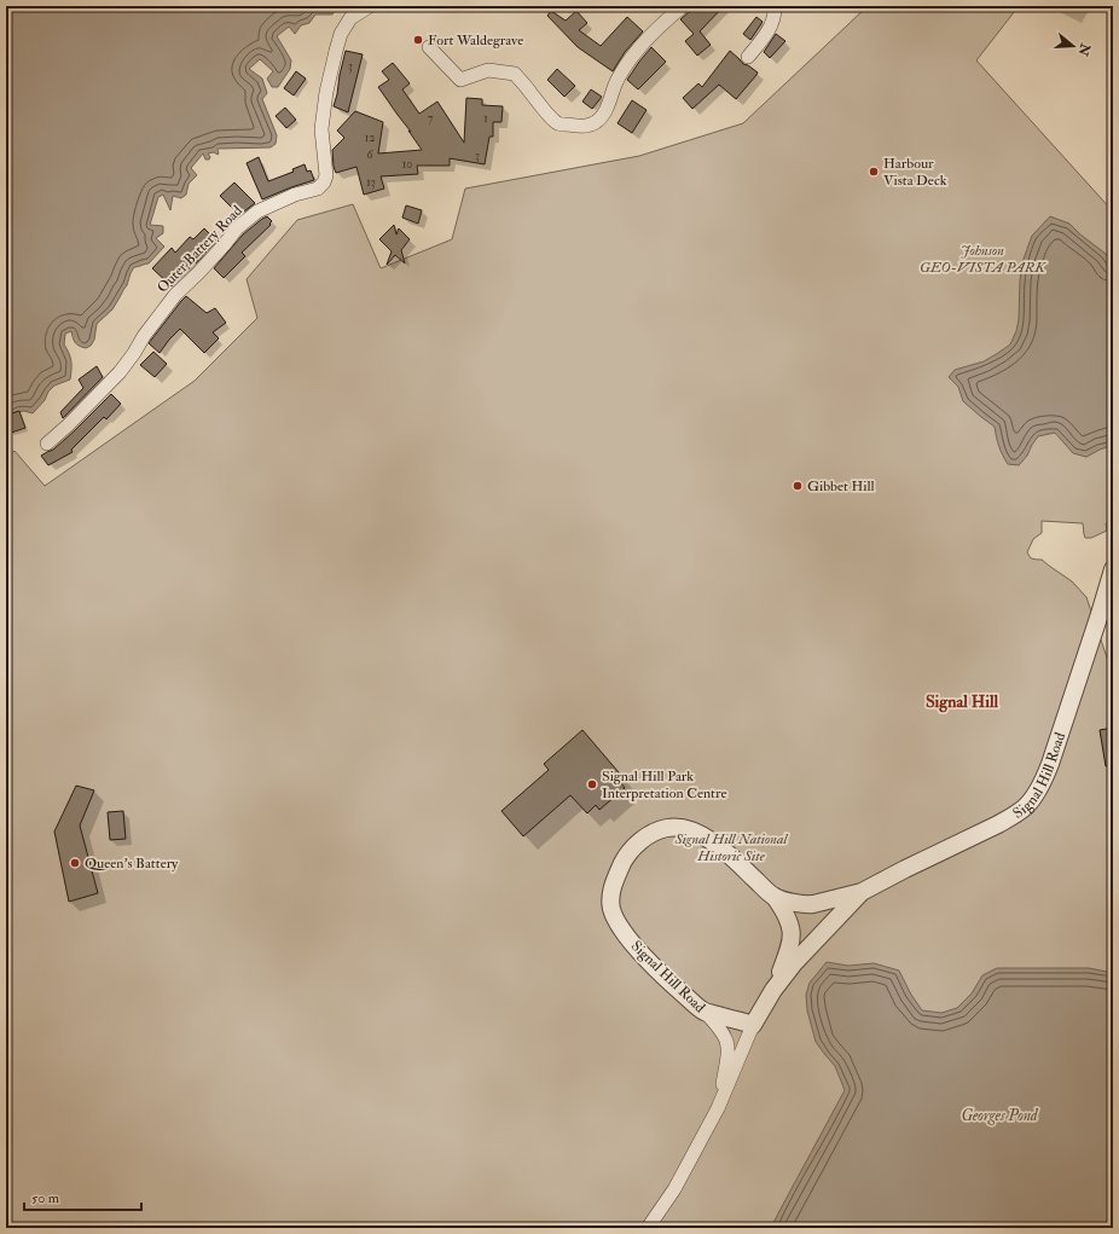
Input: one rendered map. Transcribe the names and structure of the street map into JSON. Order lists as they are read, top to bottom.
{
  "streets": {
    "street": ["Outer Battery Road", "Signal Hill Road"]
  },
  "districts": ["Signal Hill"],
  "water": ["Georges Pond"],
  "parks": ["Johnson GEO-VISTA PARK", "Signal Hill National Historic Site"],
  "places": [
    "Fort Waldegrave",
    "Harbour Vista Deck",
    "Gibbet Hill",
    "Signal Hill Park Interpretation Centre",
    "Queen's Battery"
  ],
  "house_numbers": [
    "3",
    "7",
    "1",
    "12",
    "6",
    "3",
    "10",
    "13"
  ],
  "scale_bar": "50 m",
  "north": "right"
}
